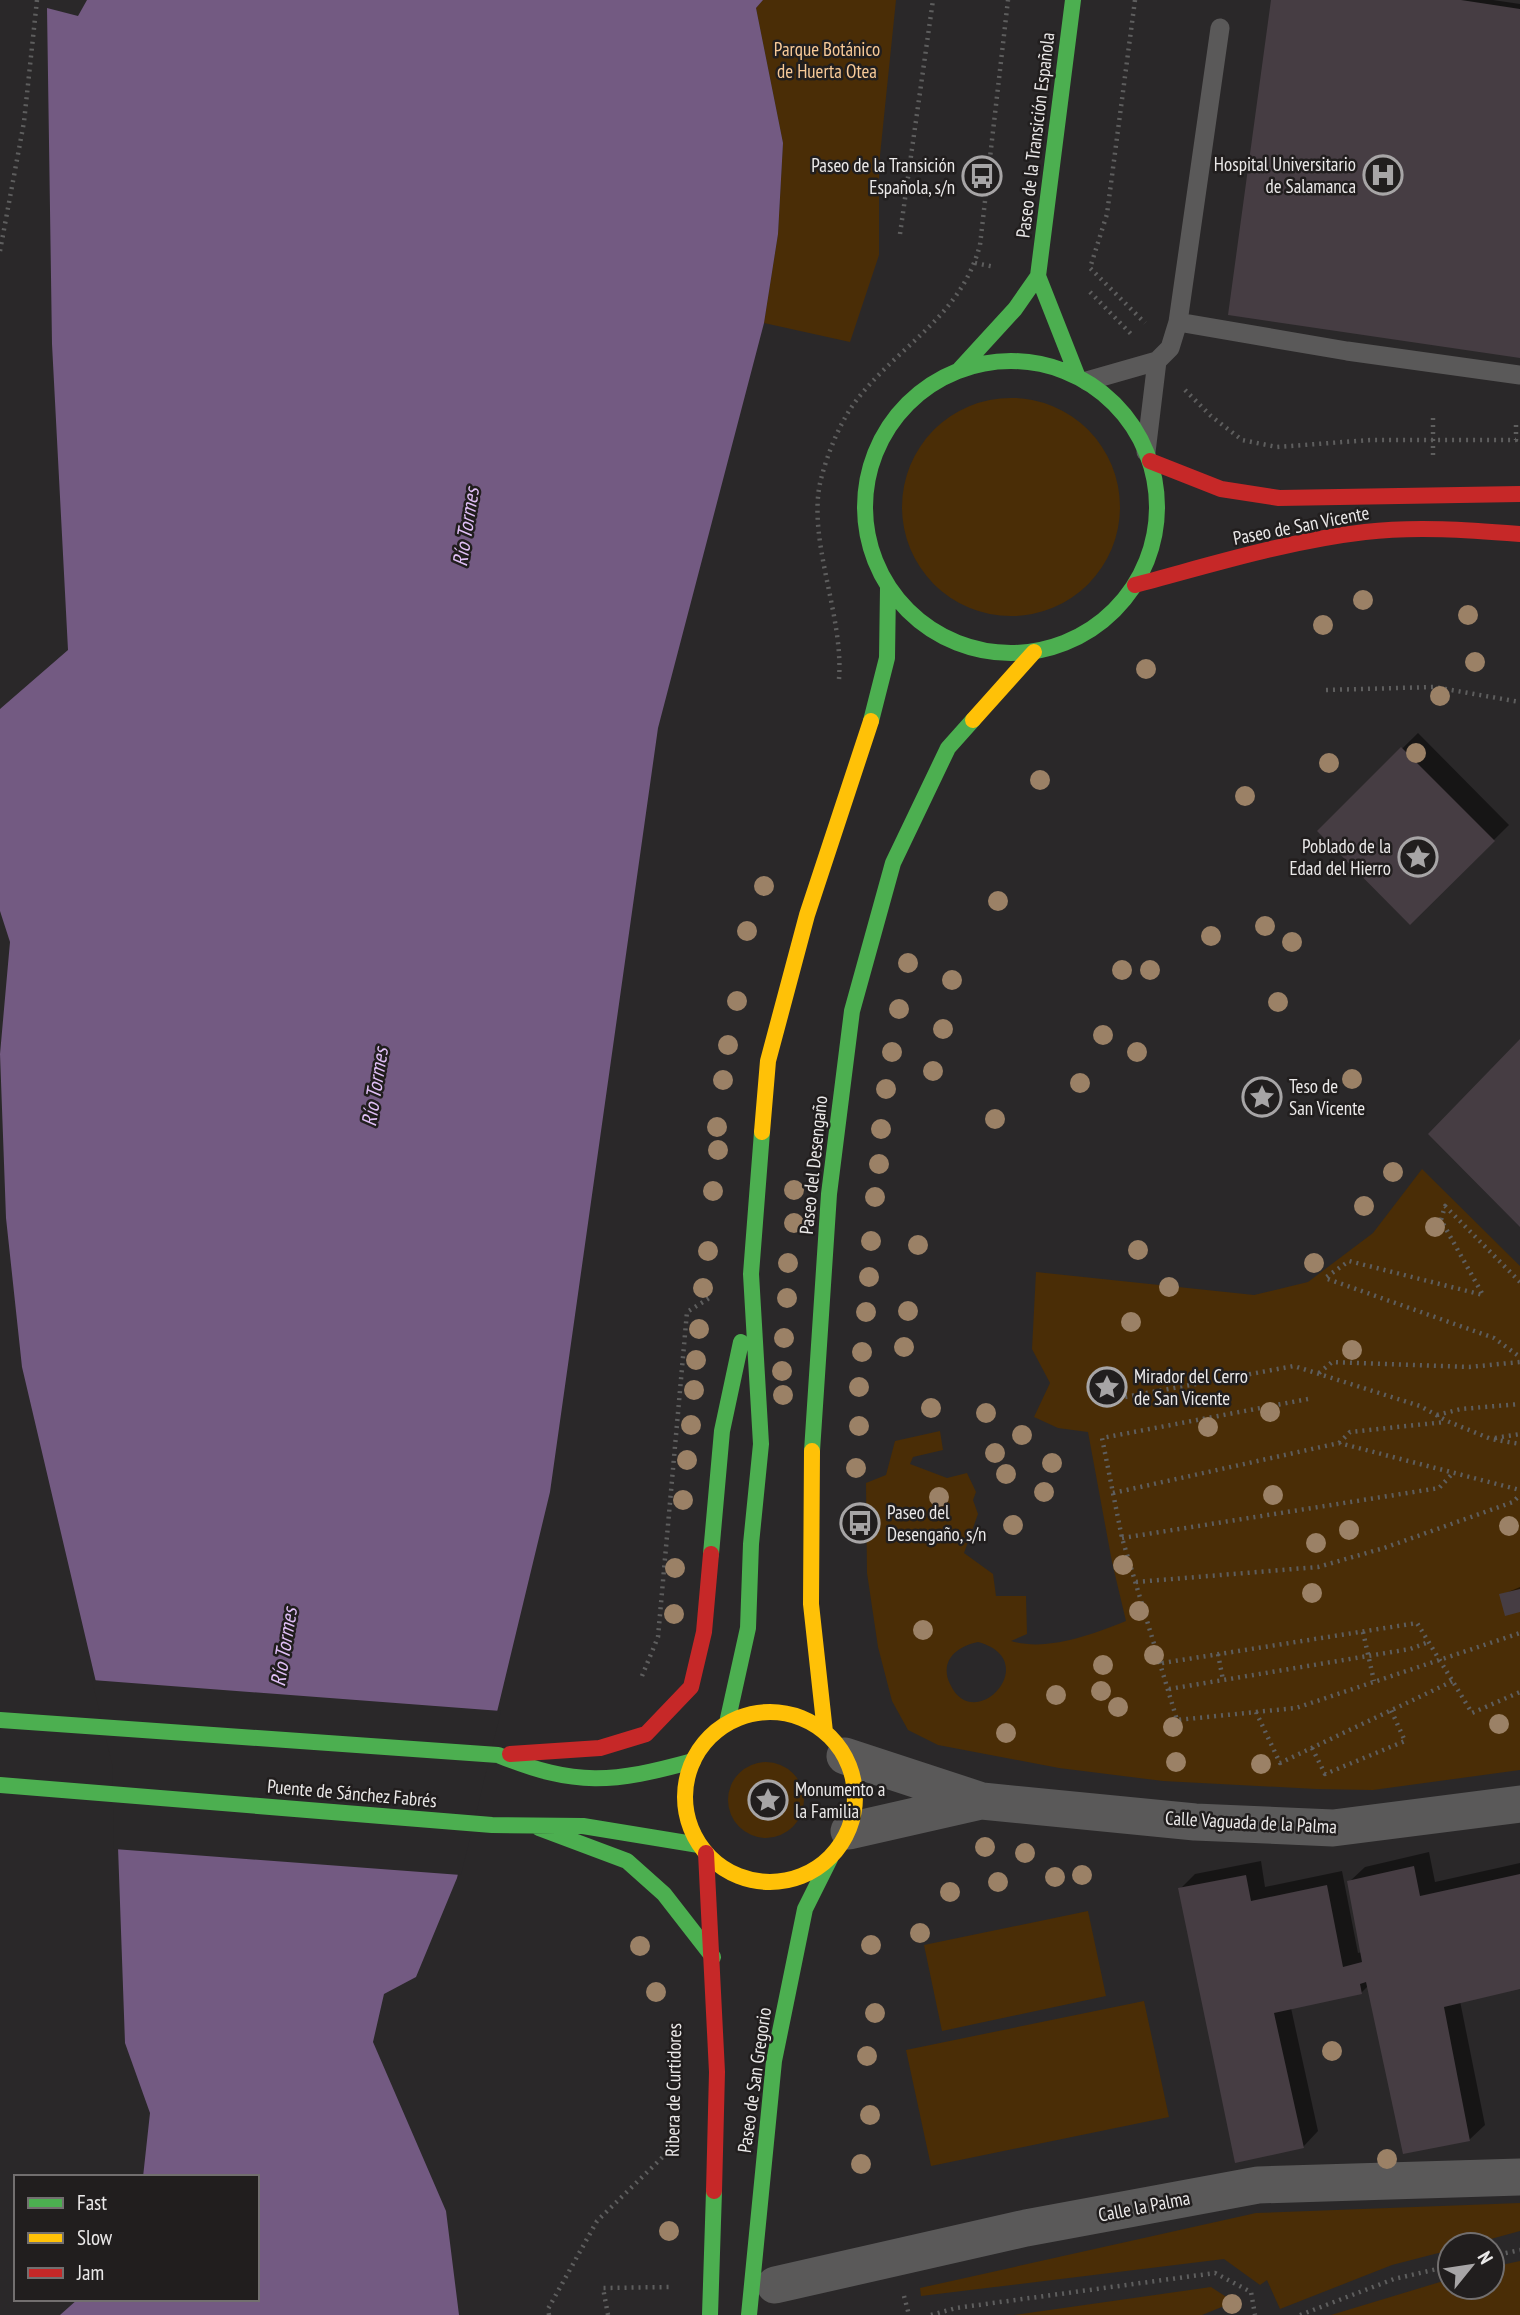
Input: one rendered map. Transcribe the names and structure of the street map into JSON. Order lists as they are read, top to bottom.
{
  "streets": {
    "main road": [
      "Paseo de la Transición Española",
      "Paseo de San Vicente",
      "Paseo del Desengaño",
      "Puente de Sánchez Fabrés",
      "Paseo de San Gregorio"
    ],
    "street": ["Calle Vaguada de la Palma", "Calle la Palma"]
  },
  "crossings": [
    ["Paseo del Desengaño", "Puente de Sánchez Fabrés"],
    ["Paseo del Desengaño", "Calle Vaguada de la Palma"],
    ["Paseo del Desengaño", "Paseo de San Gregorio"],
    ["Puente de Sánchez Fabrés", "Calle Vaguada de la Palma"],
    ["Puente de Sánchez Fabrés", "Paseo de San Gregorio"],
    ["Calle Vaguada de la Palma", "Paseo de San Gregorio"]
  ],
  "water": ["Río Tormes"],
  "parks": ["Parque Botánico de Huerta Otea"],
  "places": {
    "hospital": ["Hospital Universitario de Salamanca"],
    "bus stop": ["Paseo de la Transición Española, s/n", "Paseo del Desengaño, s/n"],
    "place": [
      "Poblado de la Edad del Hierro",
      "Teso de San Vicente",
      "Mirador del Cerro de San Vicente",
      "Monumento a la Familia"
    ]
  },
  "legend": ["Fast", "Slow", "Jam"],
  "north": "top right"
}
